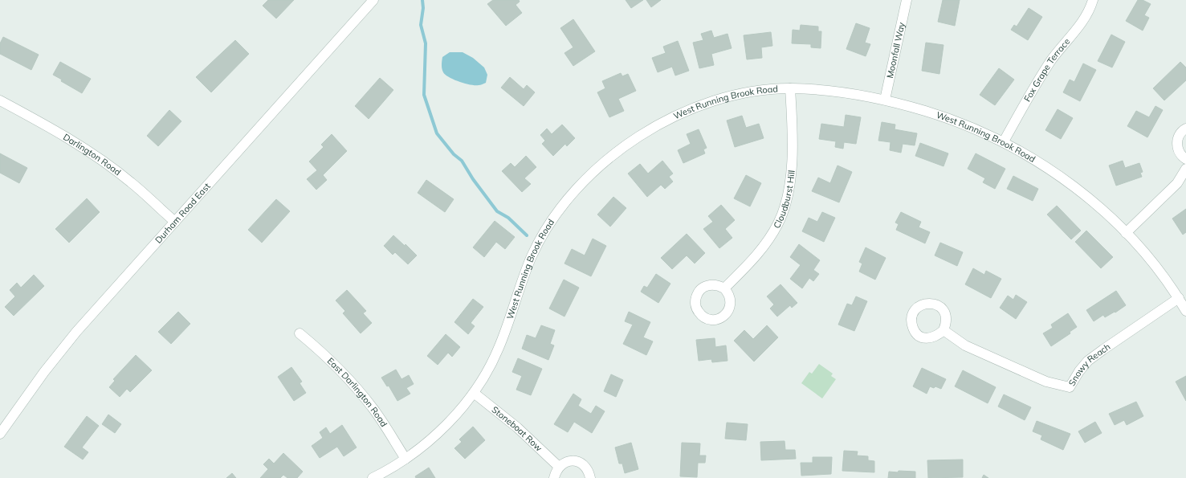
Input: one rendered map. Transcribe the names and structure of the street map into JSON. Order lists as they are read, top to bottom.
{
  "streets": {
    "street": [
      "Moonfall Way",
      "Fox Grape Terrace",
      "West Running Brook Road",
      "Darlington Road",
      "Cloudburst Hill",
      "Durham Road East",
      "Snowy Reach",
      "East Darlington Road",
      "Stoneboat Row"
    ]
  },
  "crossings": [
    ["Moonfall Way", "West Running Brook Road"],
    ["Fox Grape Terrace", "West Running Brook Road"],
    ["West Running Brook Road", "Cloudburst Hill"],
    ["West Running Brook Road", "Snowy Reach"],
    ["West Running Brook Road", "East Darlington Road"],
    ["West Running Brook Road", "Stoneboat Row"],
    ["Darlington Road", "Durham Road East"]
  ]
}
